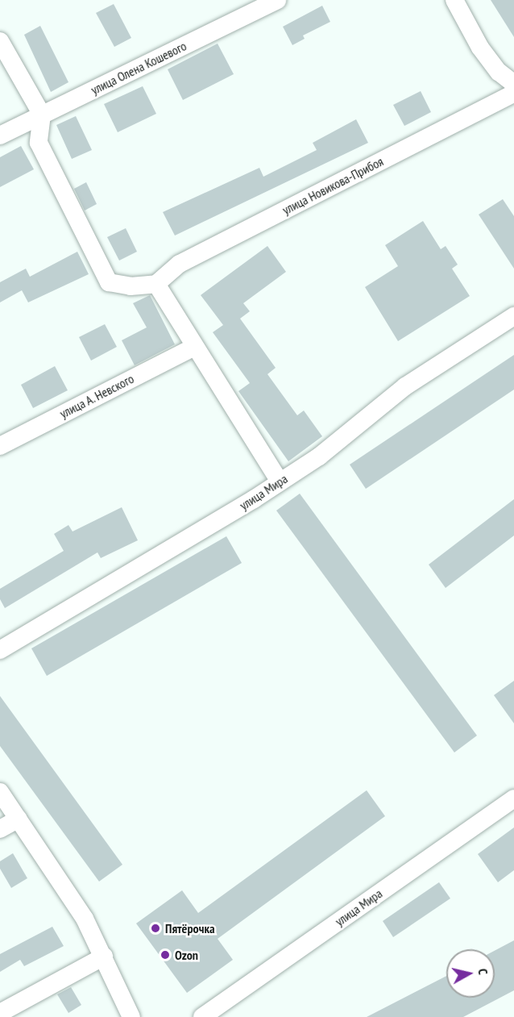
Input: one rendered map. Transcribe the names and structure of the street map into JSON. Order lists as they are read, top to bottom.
{
  "streets": {
    "street": [
      "улица Олена Кошевого",
      "улица Новикова-Прибоя",
      "улица А. Невского",
      "улица Мира"
    ]
  },
  "places": ["Пятёрочка", "Ozon"],
  "north": "right"
}
